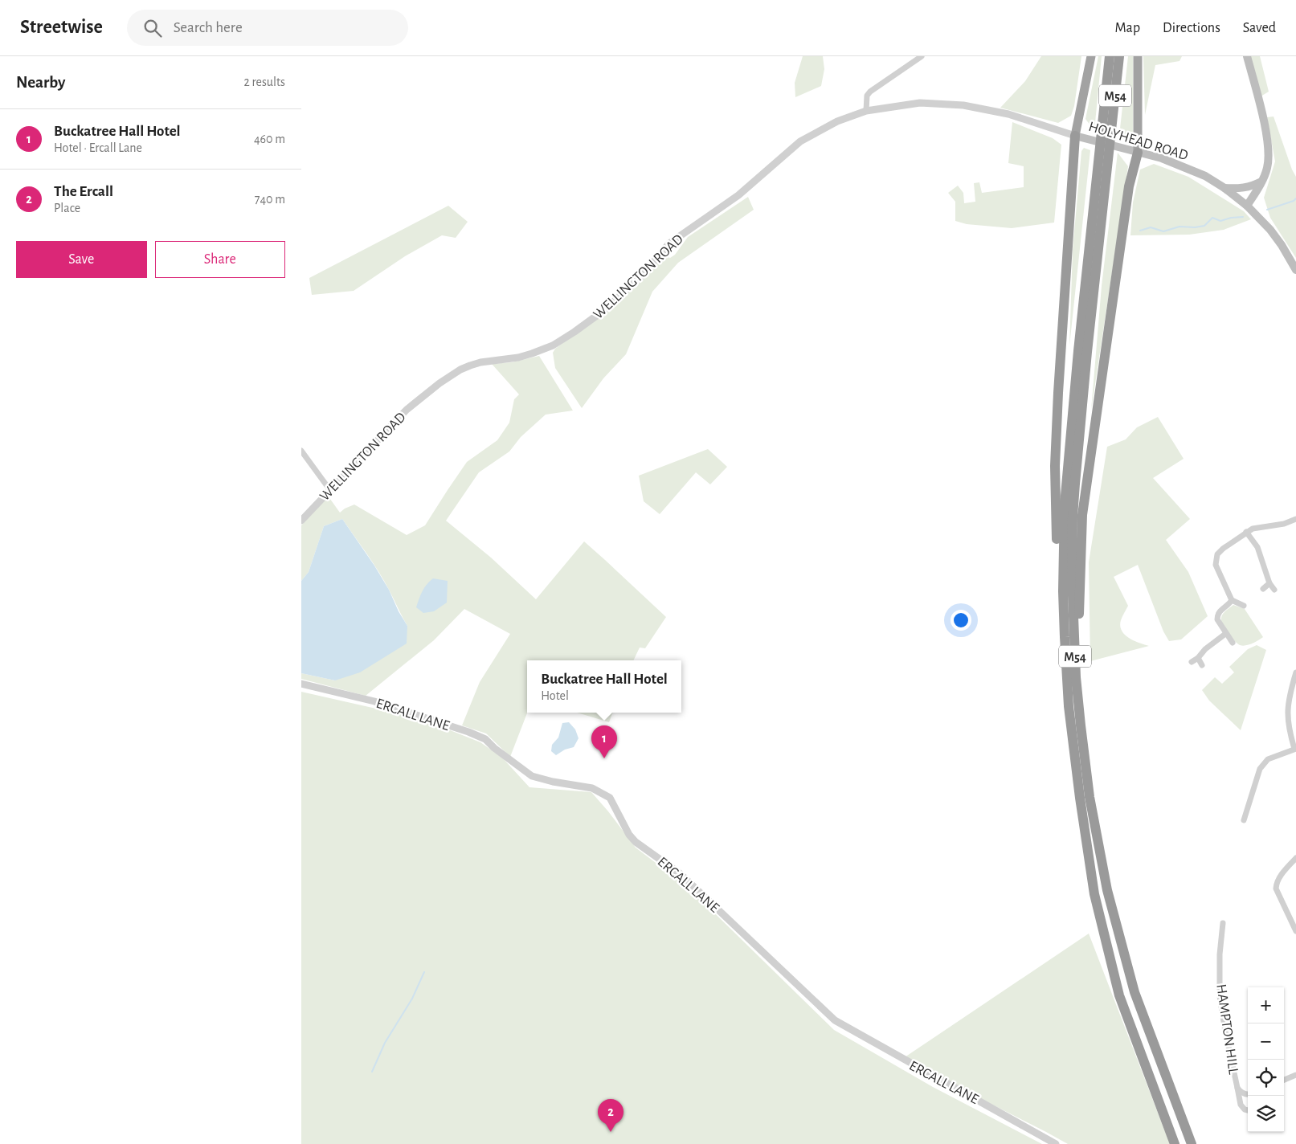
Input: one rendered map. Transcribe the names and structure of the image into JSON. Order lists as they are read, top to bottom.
{
  "streets": {
    "highway": ["M54"],
    "main road": ["HOLYHEAD ROAD"],
    "street": ["WELLINGTON ROAD", "ERCALL LANE", "HAMPTON HILL"]
  },
  "crossings": [
    ["M54", "HOLYHEAD ROAD"],
    ["M54", "WELLINGTON ROAD"],
    ["HOLYHEAD ROAD", "WELLINGTON ROAD"]
  ],
  "page": {
    "header": "Streetwise",
    "search": "Search here",
    "nav": ["Map", "Directions", "Saved"],
    "heading": ["Nearby", "2 results"],
    "list": [
      {
        "mark": "1",
        "name": "Buckatree Hall Hotel",
        "note": "Hotel · Ercall Lane",
        "value": "460 m"
      },
      {
        "mark": "2",
        "name": "The Ercall",
        "note": "Place",
        "value": "740 m"
      }
    ],
    "buttons": ["Save", "Share"],
    "popup": ["Buckatree Hall Hotel", "Hotel"],
    "pins": ["1", "2"],
    "map_buttons": ["+", "−"]
  }
}
